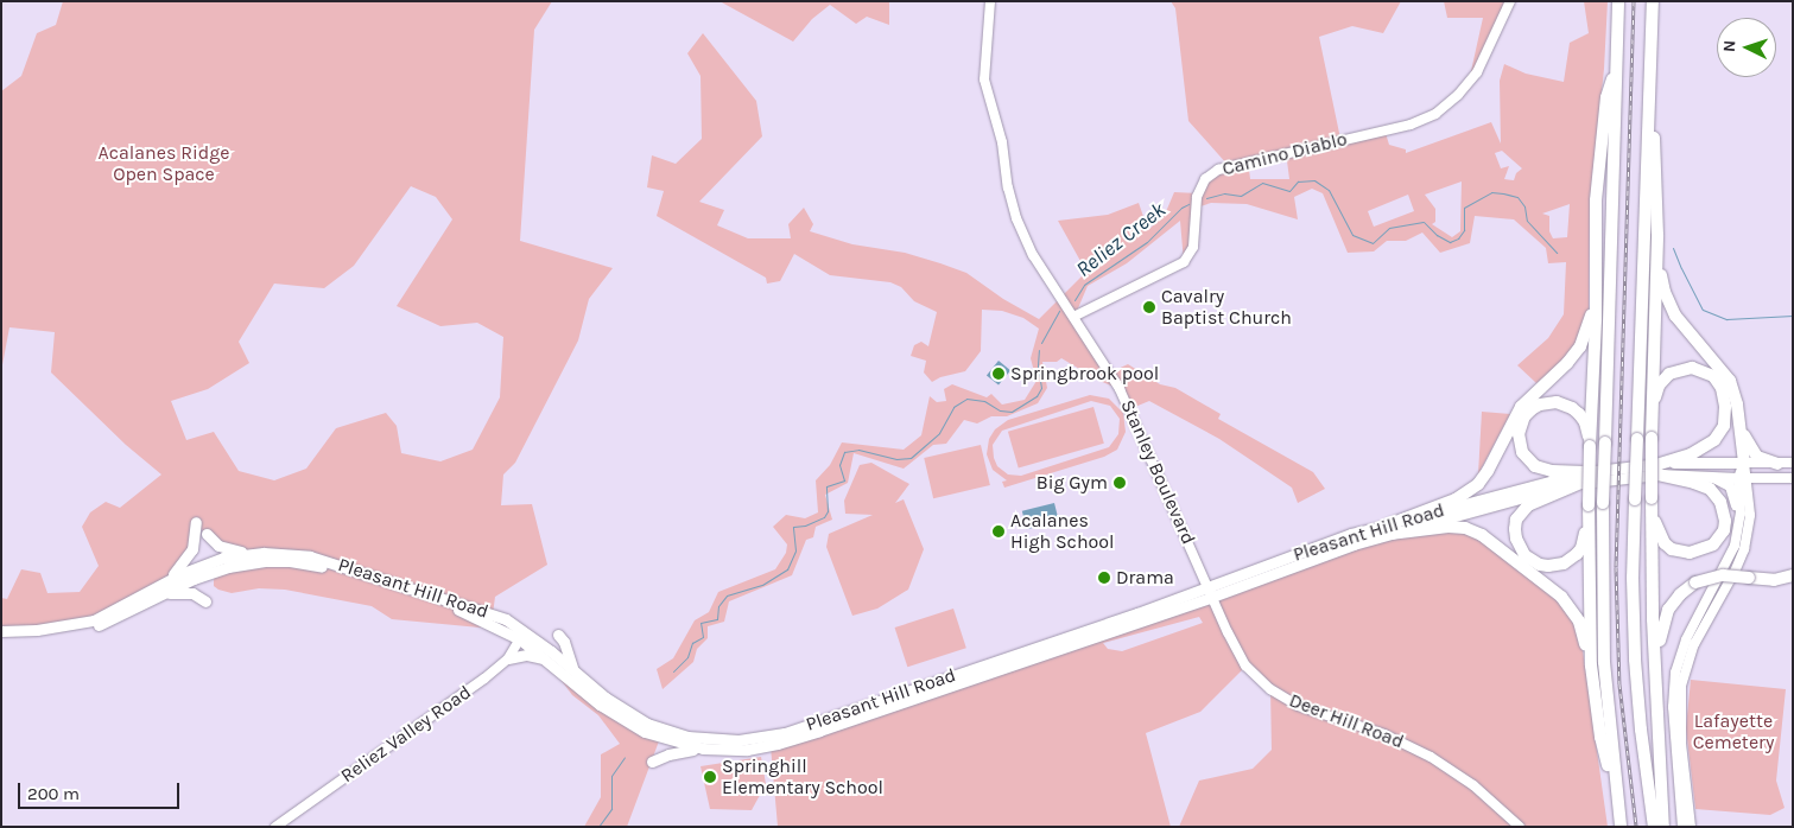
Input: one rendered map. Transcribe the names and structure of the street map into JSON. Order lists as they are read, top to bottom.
{
  "streets": {
    "main road": ["Pleasant Hill Road"],
    "street": [
      "Camino Diablo",
      "Stanley Boulevard",
      "Deer Hill Road",
      "Reliez Valley Road"
    ]
  },
  "crossings": [
    ["Camino Diablo", "Stanley Boulevard"],
    ["Stanley Boulevard", "Pleasant Hill Road"],
    ["Stanley Boulevard", "Deer Hill Road"],
    ["Pleasant Hill Road", "Deer Hill Road"],
    ["Pleasant Hill Road", "Reliez Valley Road"]
  ],
  "water": ["Reliez Creek"],
  "parks": ["Acalanes Ridge Open Space", "Lafayette Cemetery"],
  "places": [
    "Cavalry Baptist Church",
    "Springbrook pool",
    "Big Gym",
    "Acalanes High School",
    "Drama",
    "Springhill Elementary School"
  ],
  "scale_bar": "200 m",
  "north": "left"
}
